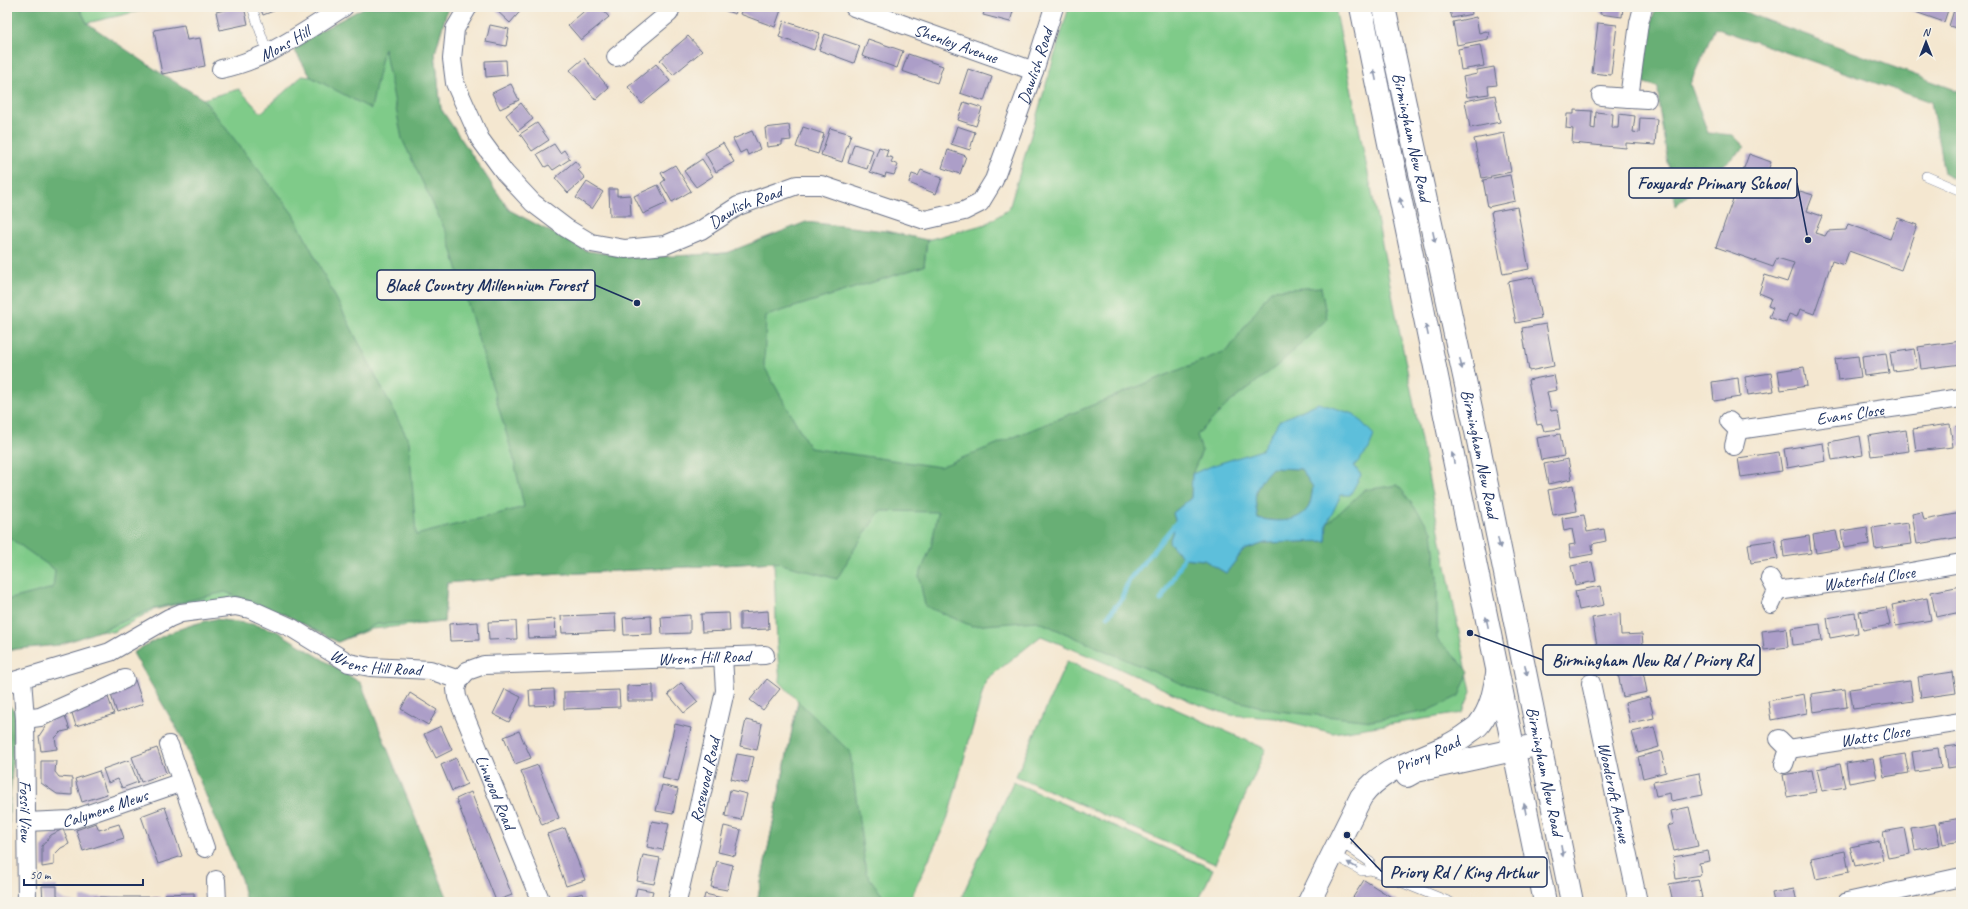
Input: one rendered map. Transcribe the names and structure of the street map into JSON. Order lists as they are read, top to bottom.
{
  "streets": {
    "main road": ["Birmingham New Road", "Priory Road"],
    "street": [
      "Mons Hill",
      "Shenley Avenue",
      "Dawlish Road",
      "Evans Close",
      "Waterfield Close",
      "Wrens Hill Road",
      "Watts Close",
      "Rosewood Road",
      "Linwood Road",
      "Woodcroft Avenue",
      "Calymene Mews",
      "Fossil View"
    ]
  },
  "crossings": [
    ["Shenley Avenue", "Dawlish Road"],
    ["Birmingham New Road", "Priory Road"],
    ["Wrens Hill Road", "Rosewood Road"],
    ["Wrens Hill Road", "Linwood Road"],
    ["Wrens Hill Road", "Fossil View"],
    ["Calymene Mews", "Fossil View"]
  ],
  "places": [
    "Foxyards Primary School",
    "Black Country Millennium Forest",
    "Birmingham New Rd / Priory Rd",
    "Priory Rd / King Arthur"
  ],
  "scale_bar": "50 m",
  "north": "top"
}
